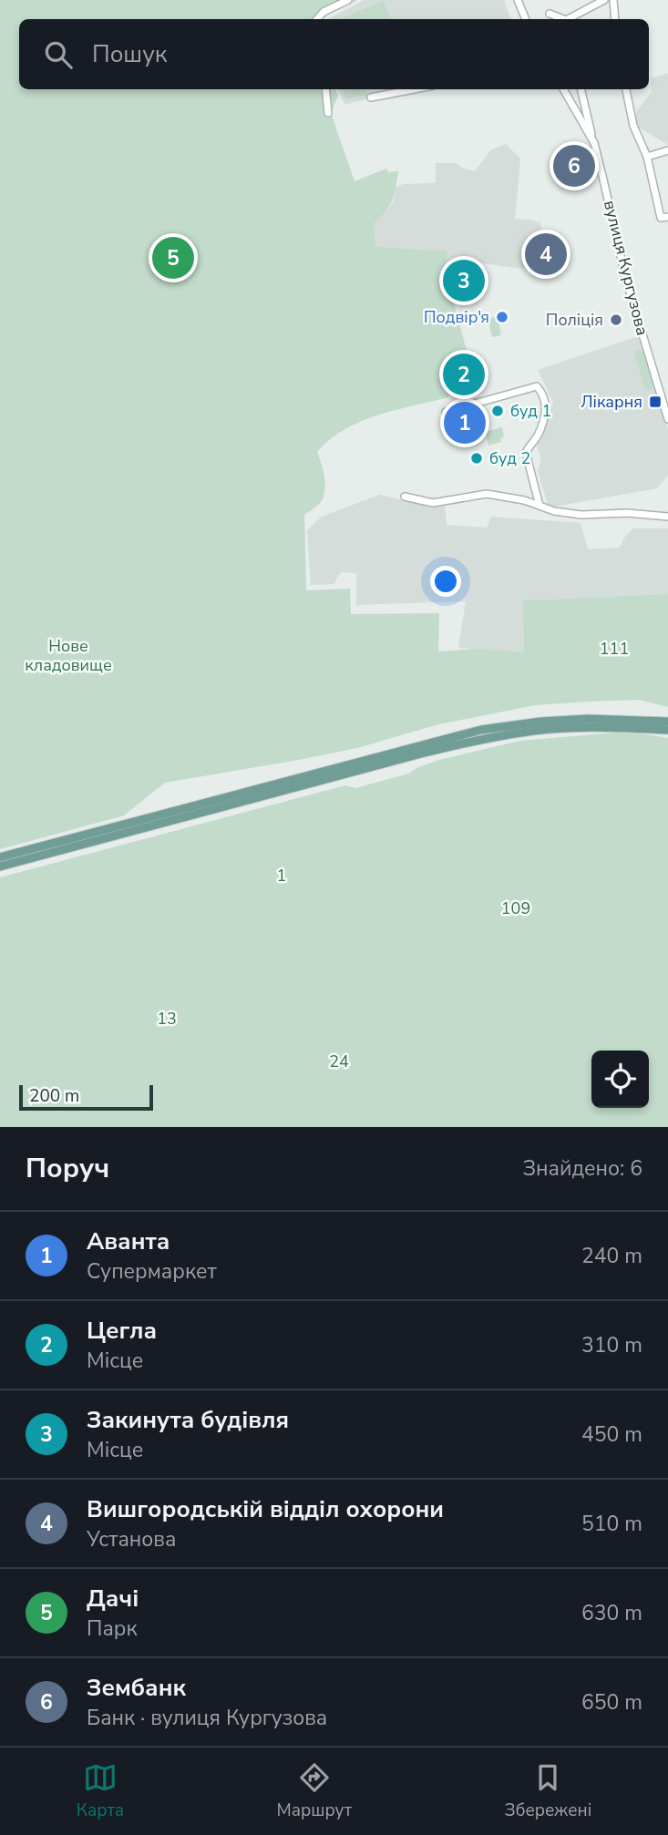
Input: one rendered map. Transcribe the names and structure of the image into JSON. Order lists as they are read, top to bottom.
{
  "streets": {
    "street": ["вулиця Кургузова"]
  },
  "parks": [
    "Нове кладовище",
    "111",
    "1",
    "109",
    "13",
    "24"
  ],
  "places": {
    "other": [
      "Подвір'я",
      "Поліція",
      "буд 1",
      "буд 2"
    ],
    "transit": ["Лікарня"]
  },
  "scale_bar": "200 m",
  "page": {
    "search": "Пошук",
    "pins": [
      "6",
      "4",
      "5",
      "3",
      "2",
      "1"
    ],
    "scale": "200 m",
    "heading": ["Поруч", "Знайдено: 6"],
    "list": [
      {
        "mark": "1",
        "name": "Аванта",
        "note": "Супермаркет",
        "value": "240 m"
      },
      {
        "mark": "2",
        "name": "Цегла",
        "note": "Місце",
        "value": "310 m"
      },
      {
        "mark": "3",
        "name": "Закинута будівля",
        "note": "Місце",
        "value": "450 m"
      },
      {
        "mark": "4",
        "name": "Вишгородській відділ охорони",
        "note": "Установа",
        "value": "510 m"
      },
      {
        "mark": "5",
        "name": "Дачі",
        "note": "Парк",
        "value": "630 m"
      },
      {
        "mark": "6",
        "name": "Зембанк",
        "note": "Банк · вулиця Кургузова",
        "value": "650 m"
      }
    ],
    "nav": ["Карта", "Маршрут", "Збережені"]
  }
}
